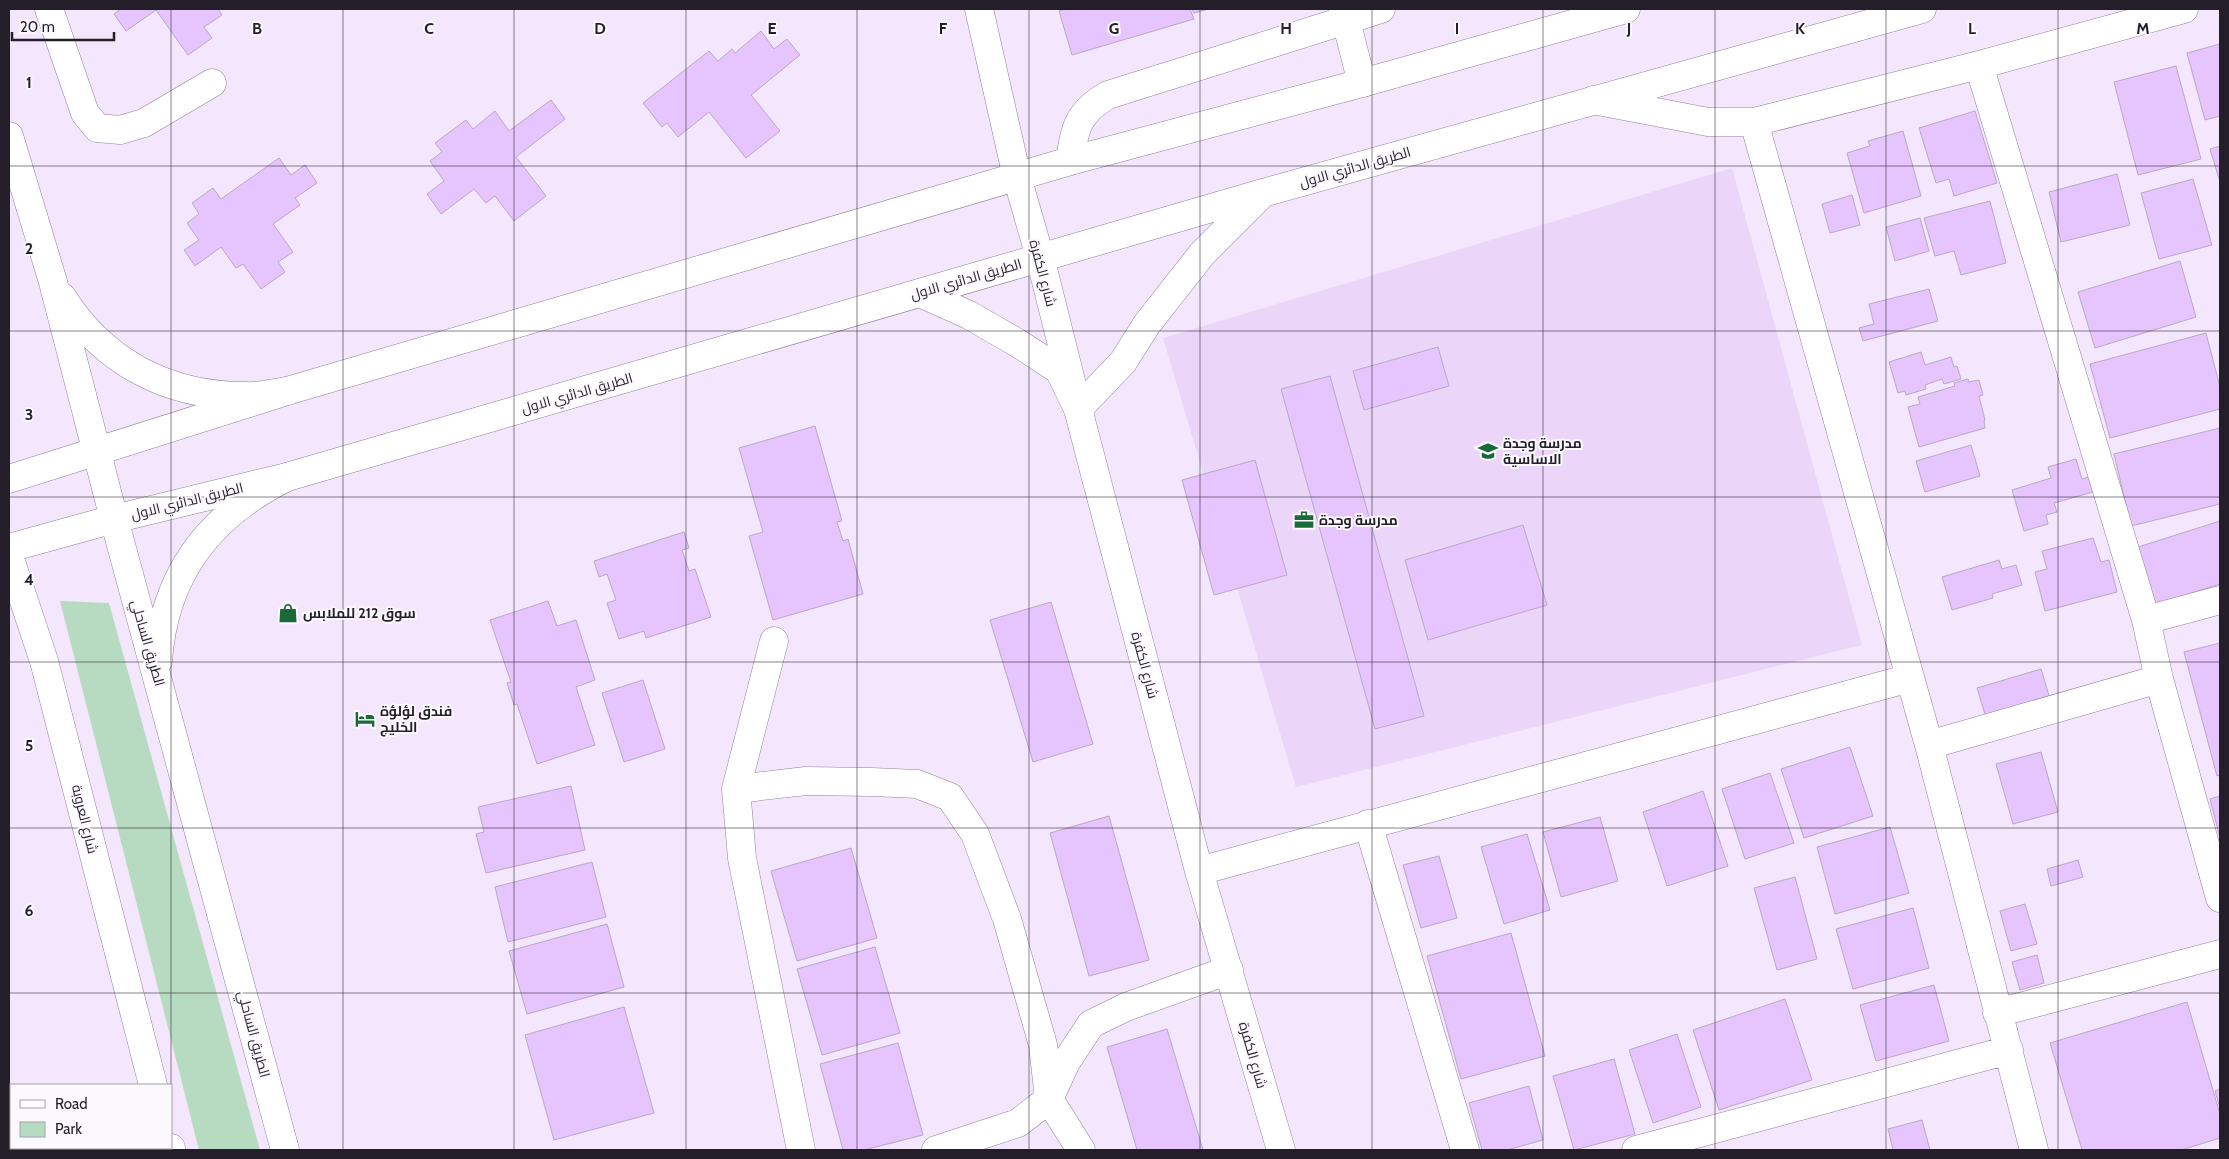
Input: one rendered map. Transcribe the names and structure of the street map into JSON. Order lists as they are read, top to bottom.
{
  "streets": {
    "main road": [
      "الطريق الدائري الاول",
      "شارع الكفرة",
      "الطريق الساحلي",
      "شارع العروبة"
    ]
  },
  "crossings": [
    ["الطريق الدائري الاول", "شارع الكفرة"],
    ["الطريق الدائري الاول", "الطريق الساحلي"]
  ],
  "places": {
    "school or university": ["مدرسة وجدة الاساسية"],
    "office": ["مدرسة وجدة"],
    "shop": ["سوق 212 للملابس"],
    "hotel": ["فندق لؤلؤة الخليج"]
  },
  "legend": ["Road", "Park"],
  "scale_bar": "20 m",
  "grid": {
    "columns": [
      "B",
      "C",
      "D",
      "E",
      "F",
      "G",
      "H",
      "I",
      "J",
      "K",
      "L",
      "M"
    ],
    "rows": [
      "1",
      "2",
      "3",
      "4",
      "5",
      "6"
    ]
  }
}
